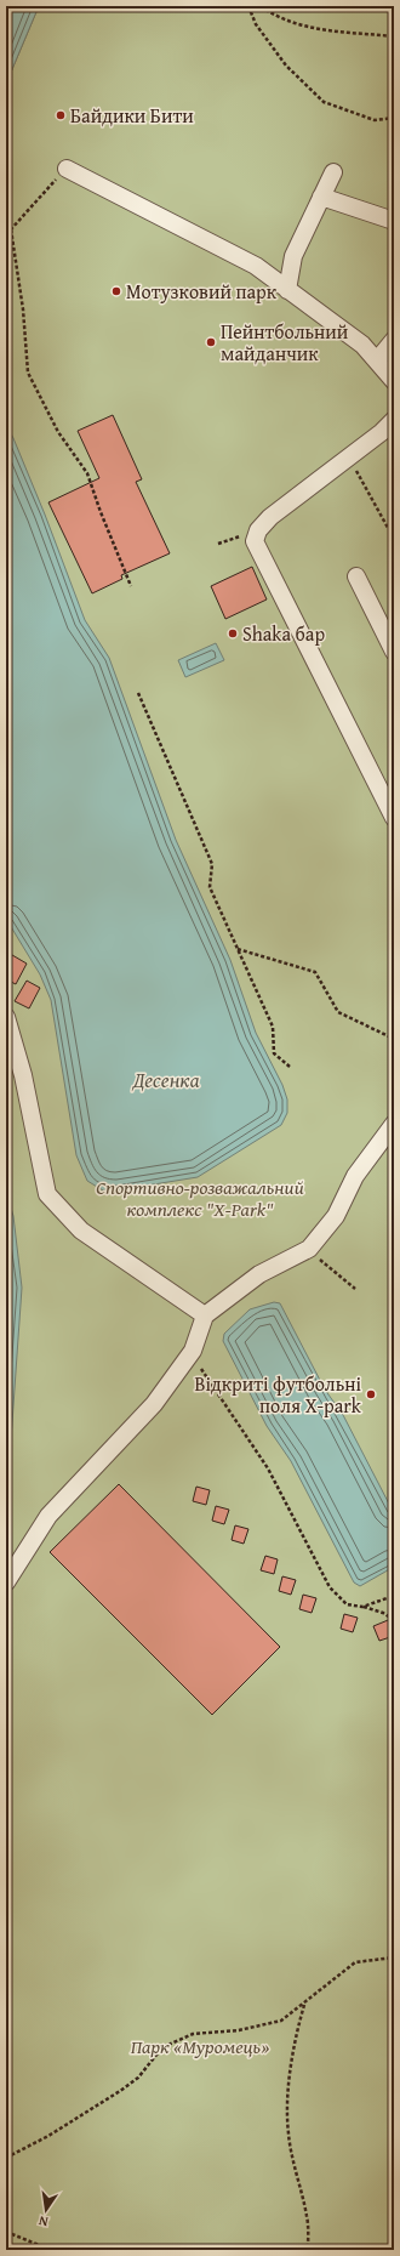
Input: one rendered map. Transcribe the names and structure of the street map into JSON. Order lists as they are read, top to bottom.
{
  "water": ["Десенка"],
  "parks": ["Спортивно-розважальний комплекс \"Х-Park\"", "Парк «Муромець»"],
  "places": [
    "Байдики Бити",
    "Мотузковий парк",
    "Пейнтбольний майданчик",
    "Shaka бар",
    "Відкриті футбольні поля X-park"
  ],
  "north": "bottom"
}
